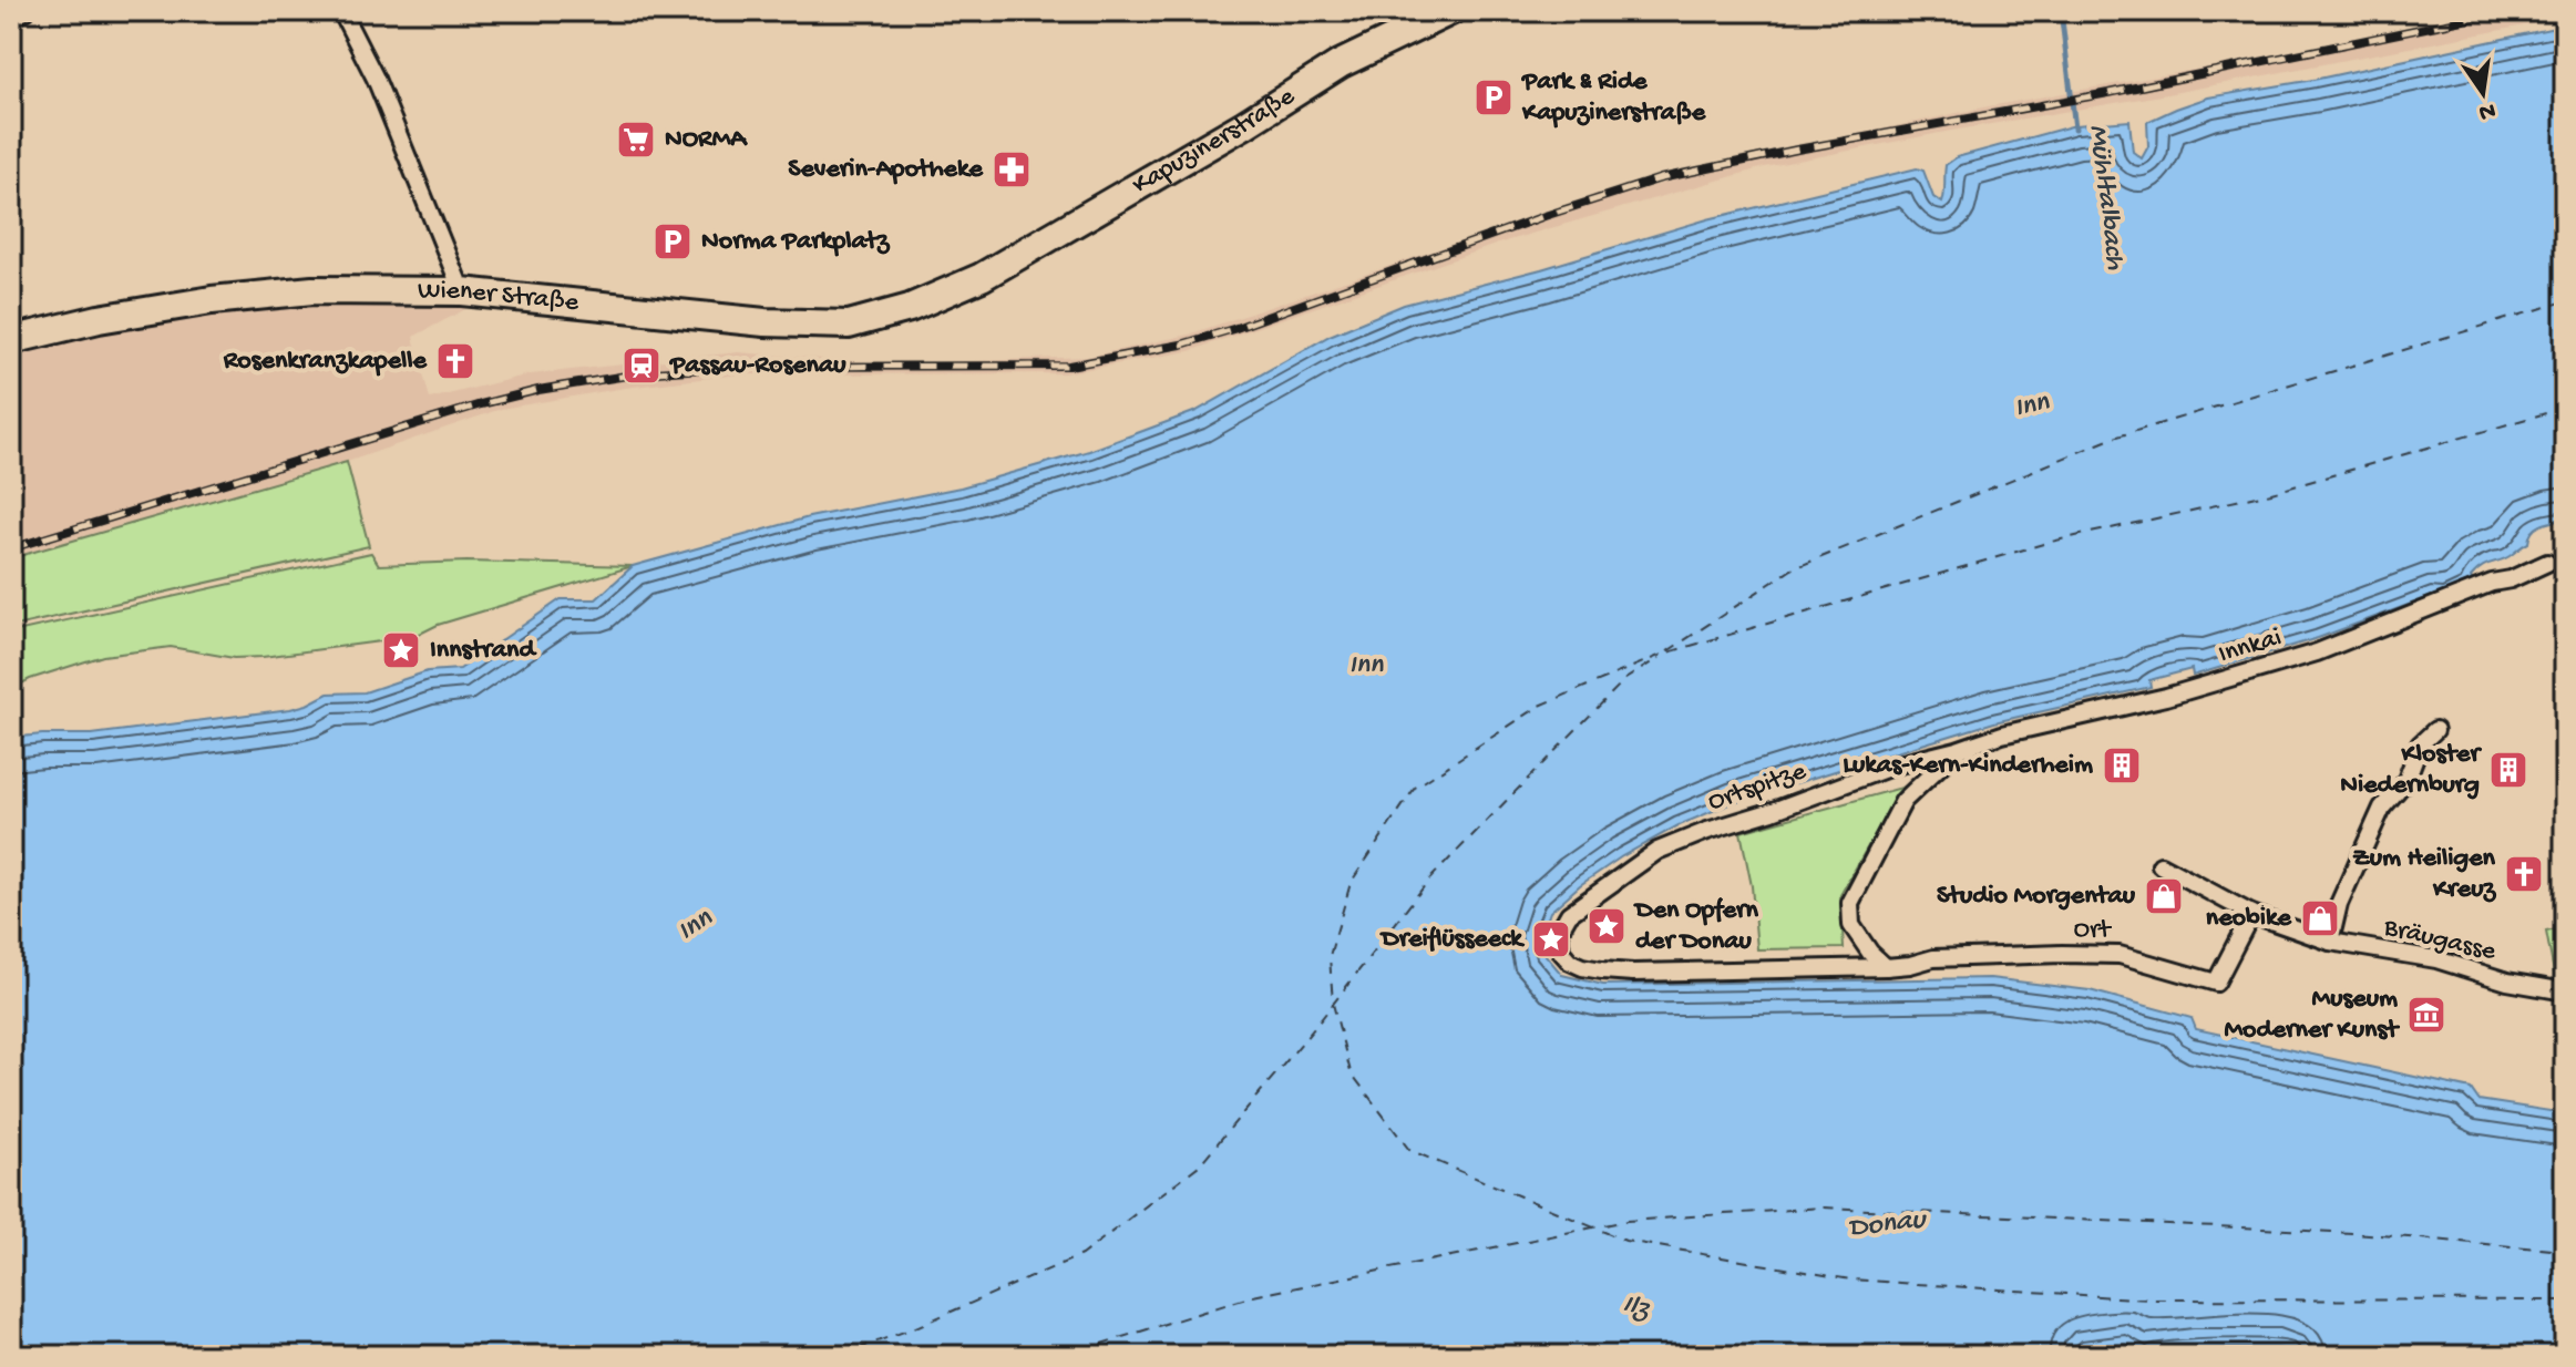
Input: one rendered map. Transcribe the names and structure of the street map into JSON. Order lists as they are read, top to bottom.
{
  "streets": {
    "main road": ["Kapuzinerstraße", "Wiener Straße"],
    "street": [
      "Innkai",
      "Ortspitze",
      "Ort",
      "Bräugasse"
    ]
  },
  "crossings": [
    ["Kapuzinerstraße", "Wiener Straße"],
    ["Innkai", "Ortspitze"],
    ["Ortspitze", "Ort"],
    ["Ort", "Bräugasse"]
  ],
  "water": [
    "Mühltalbach",
    "Inn",
    "Donau",
    "Ilz"
  ],
  "places": {
    "parking": ["Park & Ride Kapuzinerstraße", "Norma Parkplatz"],
    "supermarket": ["NORMA"],
    "pharmacy": ["Severin-Apotheke"],
    "church": ["Rosenkranzkapelle", "Zum Heiligen Kreuz"],
    "station": ["Passau-Rosenau"],
    "place": ["Innstrand", "Den Opfern der Donau", "Dreiflüsseeck"],
    "building": ["Lukas-Kern-Kinderheim", "Kloster Niedernburg"],
    "shop": ["Studio Morgentau", "neobike"],
    "museum": ["Museum Moderner Kunst"]
  },
  "north": "bottom"
}
